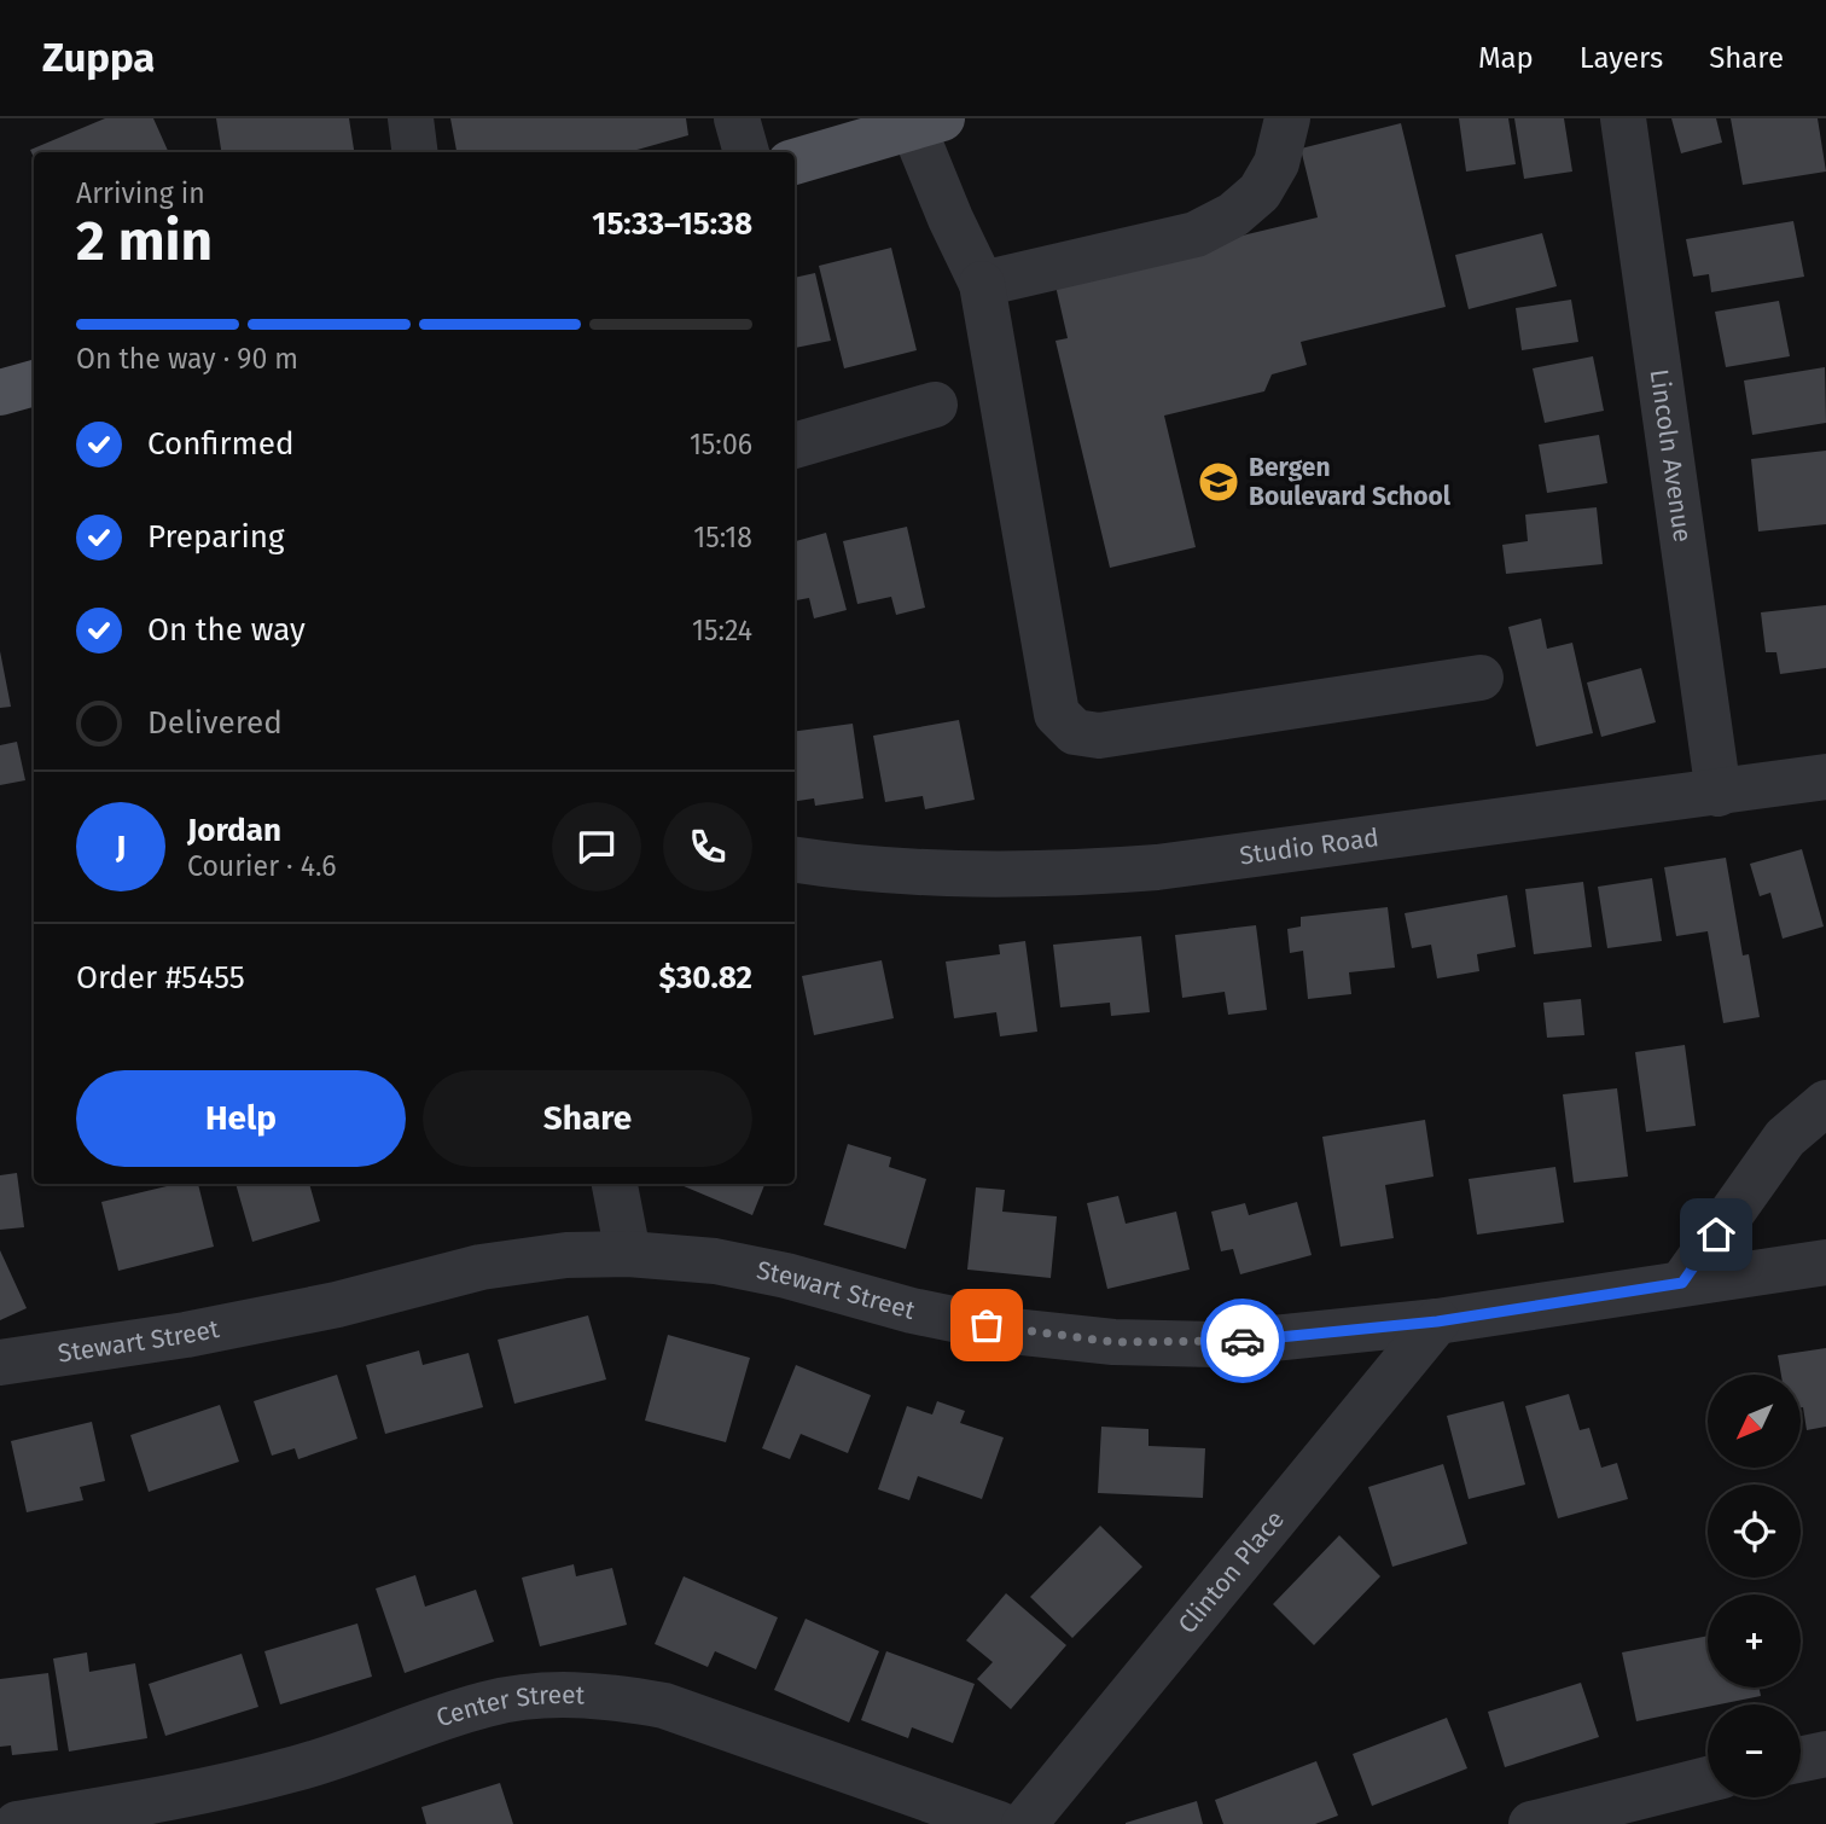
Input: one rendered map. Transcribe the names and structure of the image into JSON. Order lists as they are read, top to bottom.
{
  "streets": {
    "street": [
      "Lincoln Avenue",
      "Studio Road",
      "Stewart Street",
      "Clinton Place",
      "Center Street"
    ]
  },
  "crossings": [
    ["Lincoln Avenue", "Studio Road"],
    ["Stewart Street", "Clinton Place"]
  ],
  "places": {
    "school or university": ["Bergen Boulevard School"]
  },
  "north": "bottom left",
  "page": {
    "header": "Zuppa",
    "nav": ["Map", "Layers", "Share"],
    "heading": ["2 min", "Arriving in", "15:33–15:38"],
    "panel": [
      "Jordan",
      "Courier · 4.6",
      "Order #5455",
      "$30.82"
    ],
    "bar": "On the way · 90 m",
    "list": [
      ["Confirmed", "15:06"],
      ["Preparing", "15:18"],
      ["On the way", "15:24"],
      "Delivered"
    ],
    "round": "J",
    "buttons": ["Help", "Share"],
    "map_buttons": ["+", "−"]
  }
}
